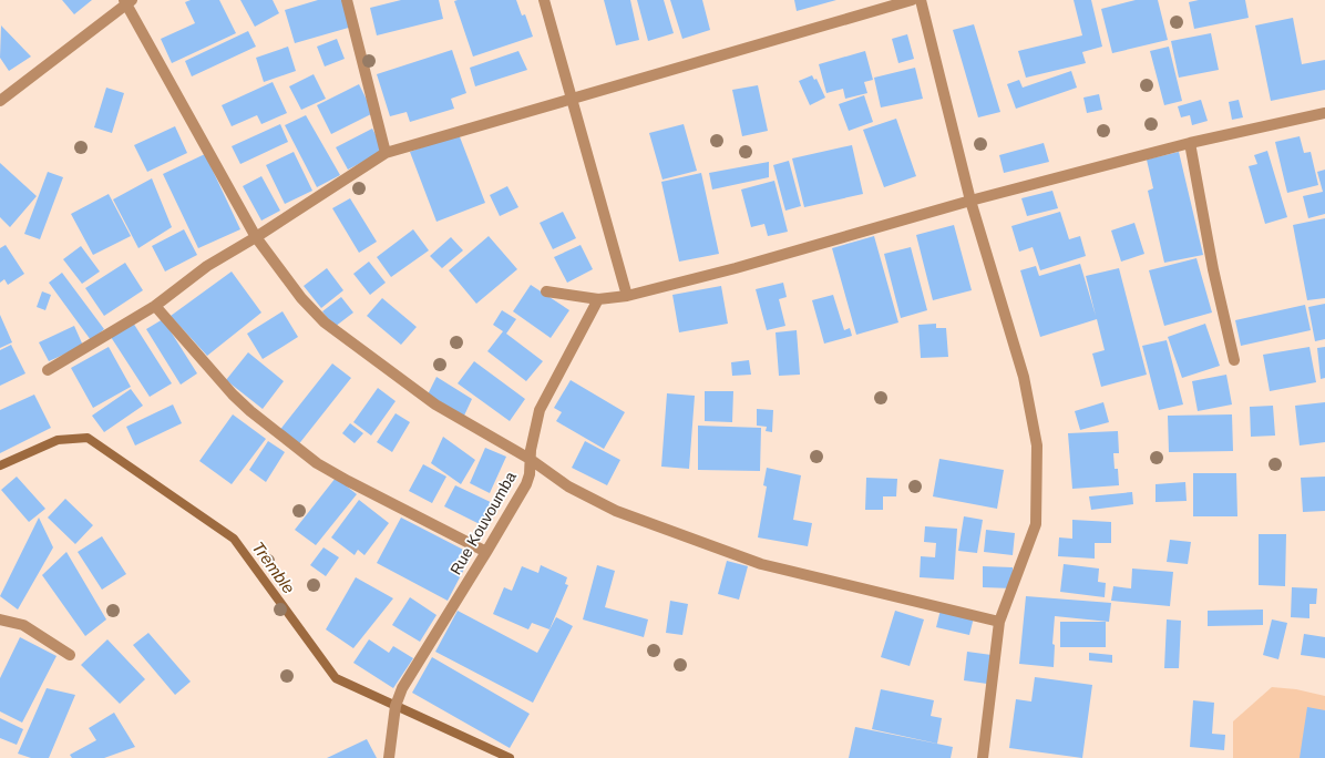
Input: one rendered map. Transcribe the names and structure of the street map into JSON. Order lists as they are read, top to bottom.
{
  "streets": {
    "street": ["Rue Kouvoumba"]
  },
  "water": ["Tremble"]
}
